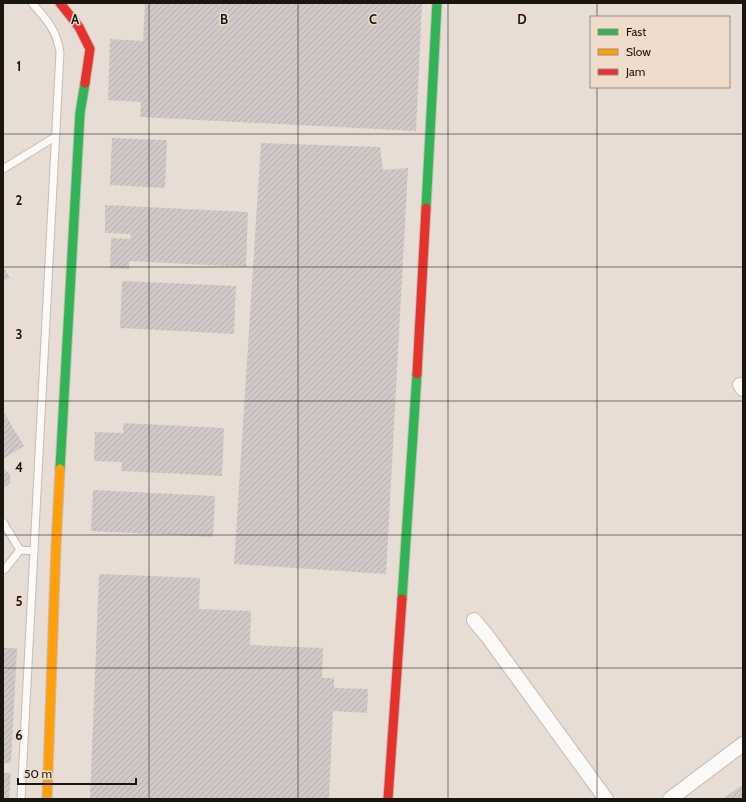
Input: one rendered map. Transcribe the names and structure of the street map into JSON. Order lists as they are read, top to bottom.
{
  "legend": ["Fast", "Slow", "Jam"],
  "scale_bar": "50 m",
  "grid": {
    "columns": [
      "A",
      "B",
      "C",
      "D"
    ],
    "rows": [
      "1",
      "2",
      "3",
      "4",
      "5",
      "6"
    ]
  }
}
